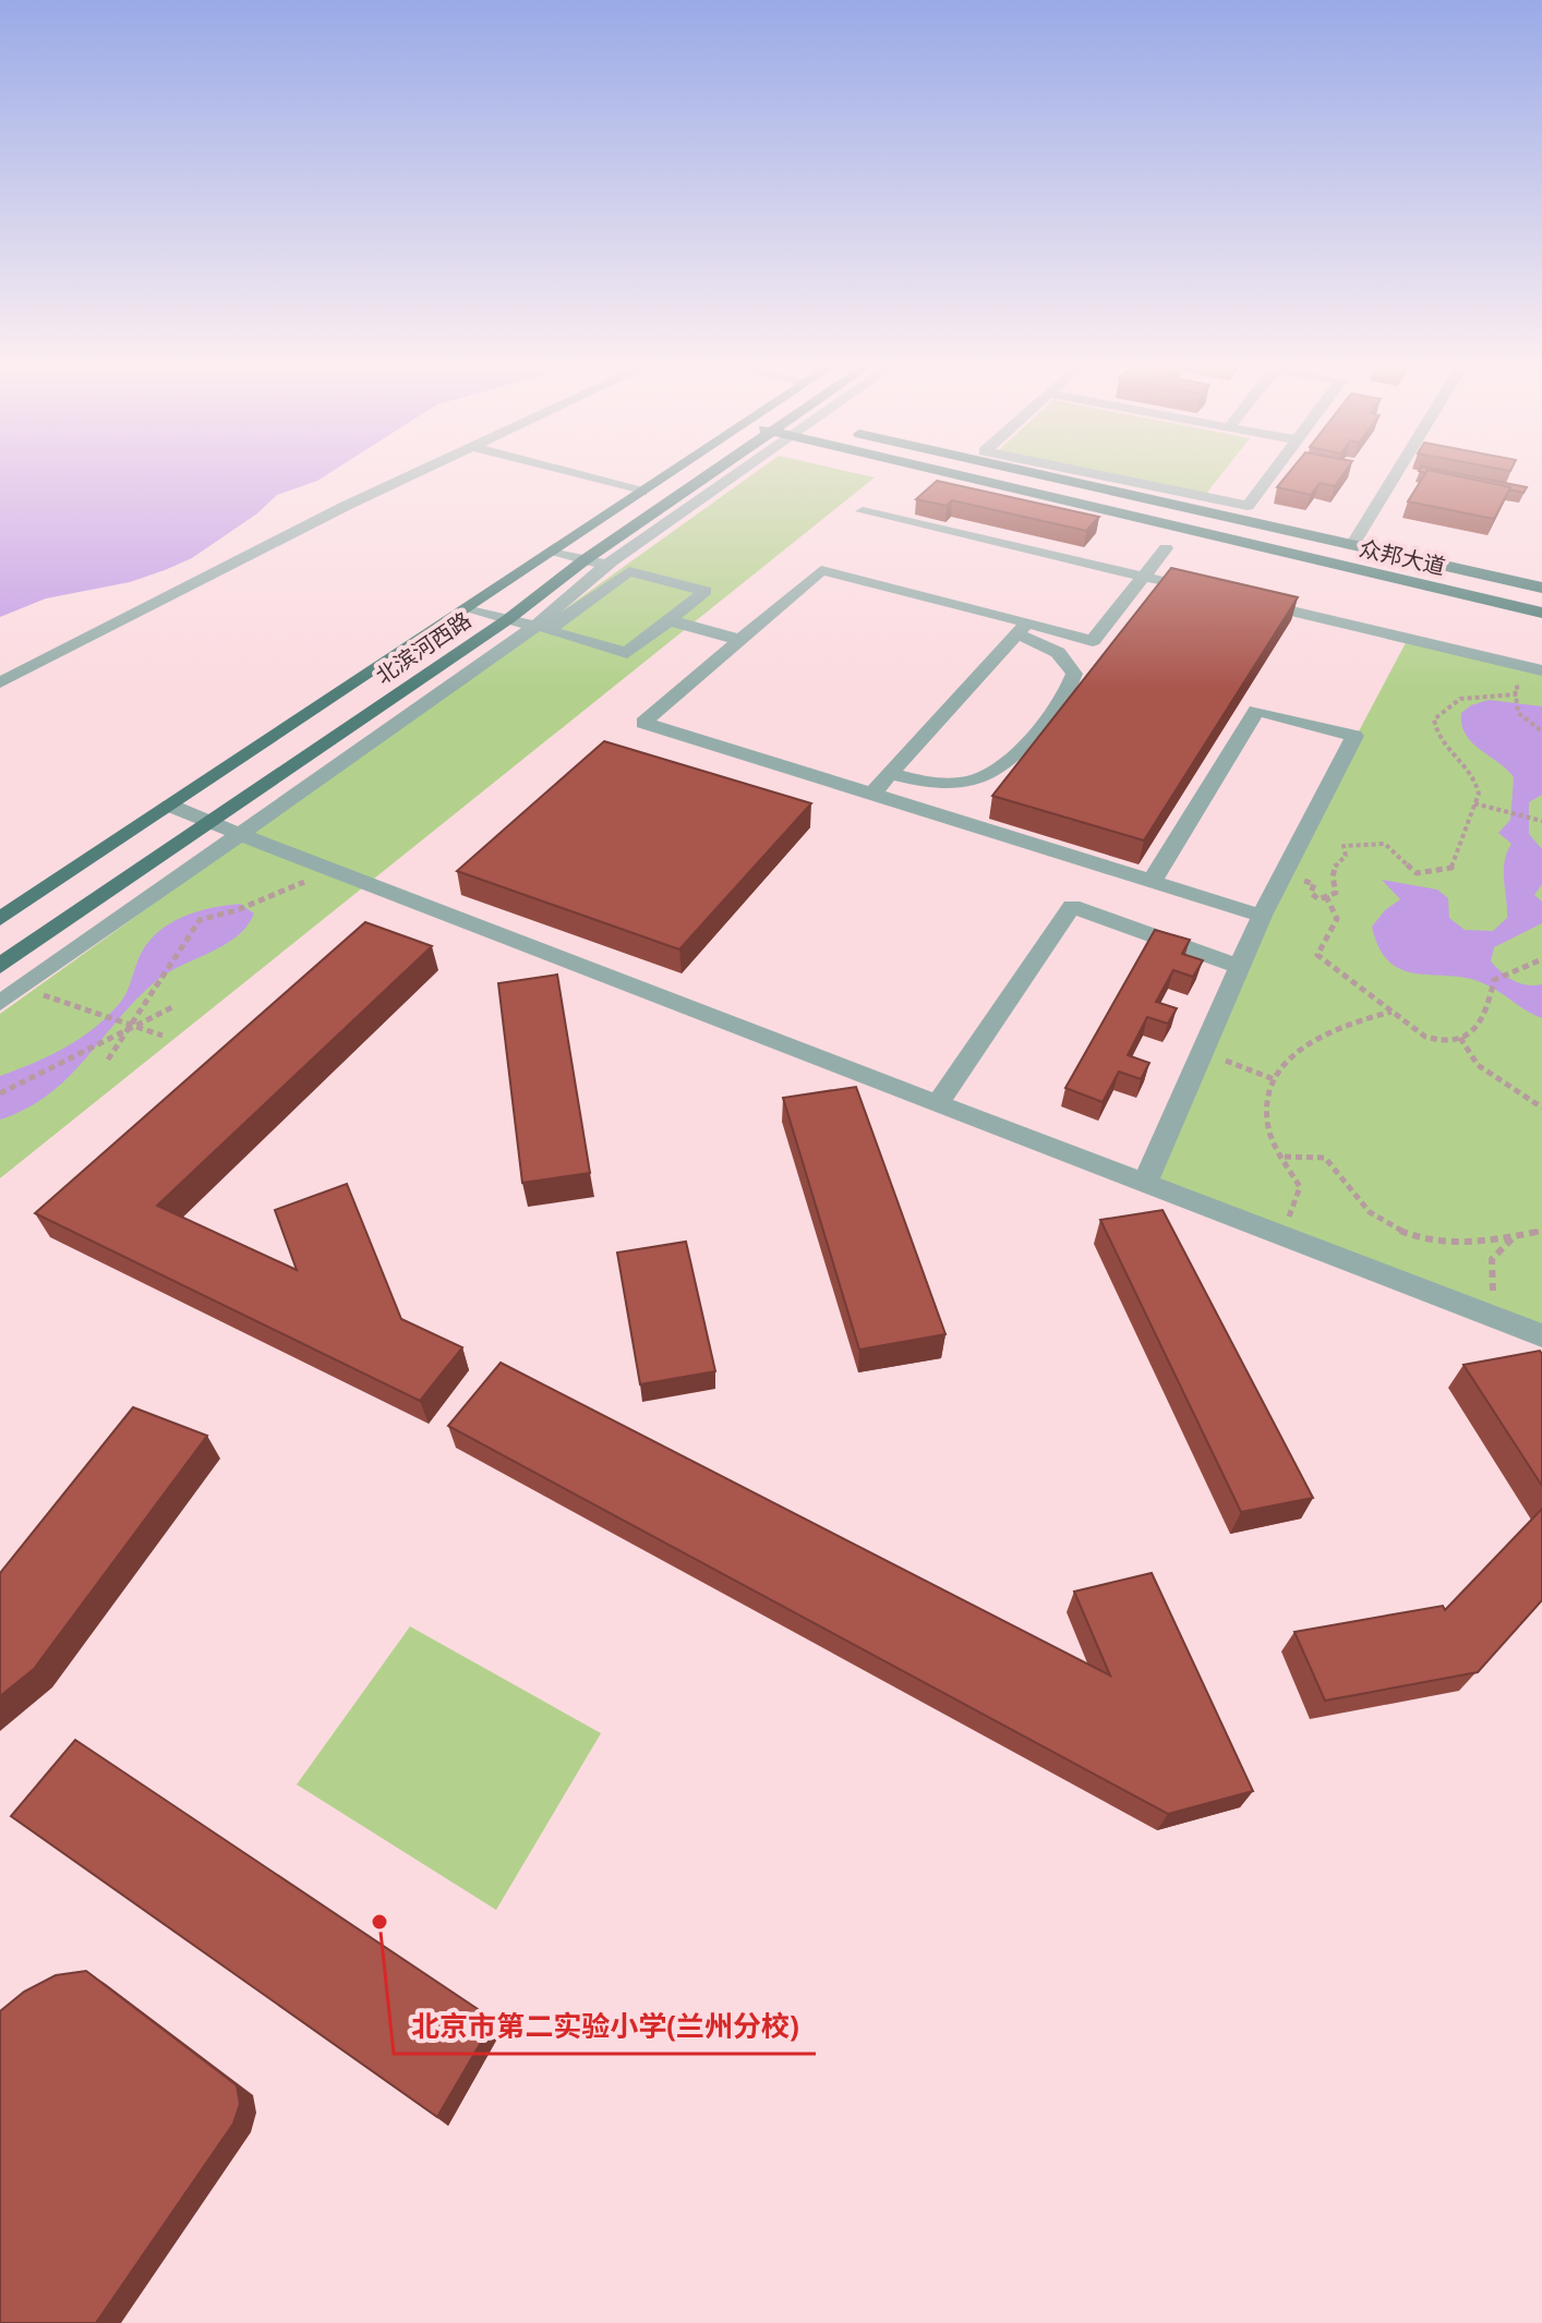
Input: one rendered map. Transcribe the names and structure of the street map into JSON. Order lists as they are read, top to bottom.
{
  "streets": {
    "main road": ["众邦大道", "北滨河西路"]
  },
  "places": ["北京市第二实验小学(兰州分校)"]
}
